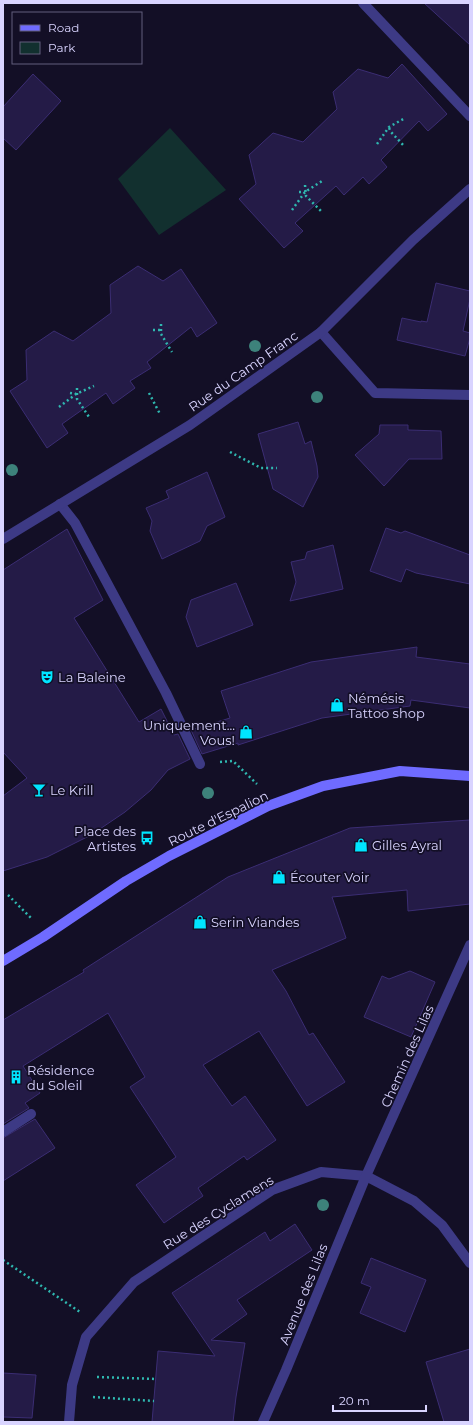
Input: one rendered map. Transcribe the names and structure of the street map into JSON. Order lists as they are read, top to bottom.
{
  "streets": {
    "main road": ["Route d'Espalion"],
    "street": [
      "Rue du Camp Franc",
      "Chemin des Lilas",
      "Rue des Cyclamens",
      "Avenue des Lilas"
    ]
  },
  "crossings": [
    ["Chemin des Lilas", "Rue des Cyclamens"],
    ["Chemin des Lilas", "Avenue des Lilas"],
    ["Rue des Cyclamens", "Avenue des Lilas"]
  ],
  "places": {
    "theatre": ["La Baleine"],
    "shop": [
      "Némésis Tattoo shop",
      "Uniquement... Vous!",
      "Gilles Ayral",
      "Écouter Voir",
      "Serin Viandes"
    ],
    "bar": ["Le Krill"],
    "bus stop": ["Place des Artistes"],
    "building": ["Résidence du Soleil"]
  },
  "legend": ["Road", "Park"],
  "scale_bar": "20 m"
}
